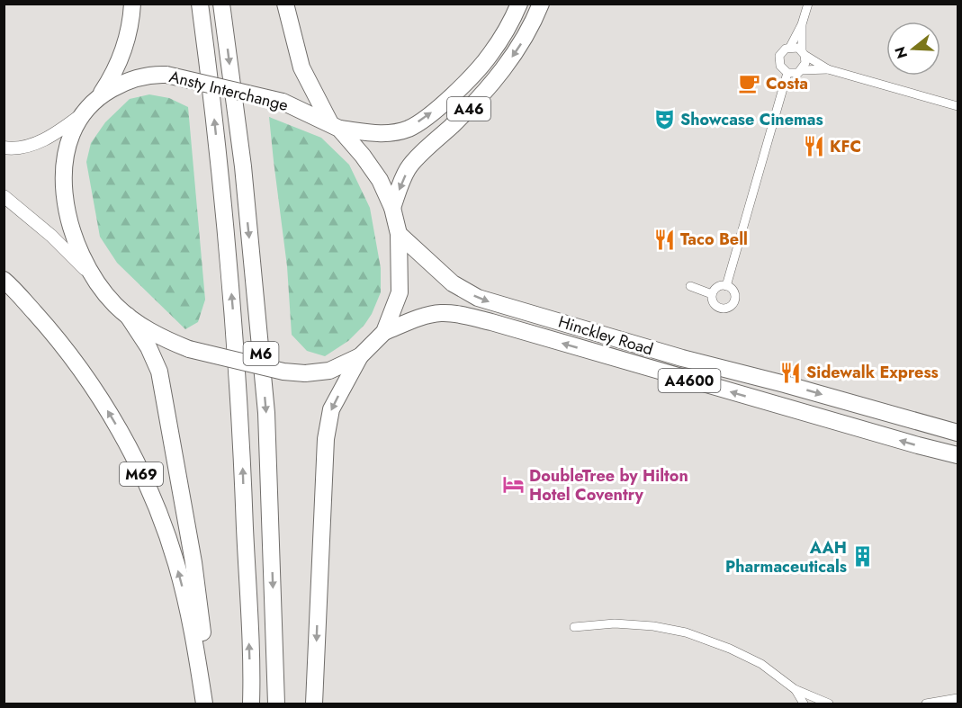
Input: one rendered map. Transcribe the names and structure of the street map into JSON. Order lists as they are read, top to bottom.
{
  "streets": {
    "highway": [
      "Ansty Interchange",
      "A46",
      "Hinckley Road",
      "M6",
      "A4600",
      "M69"
    ]
  },
  "crossings": [
    ["Ansty Interchange", "A46"],
    ["Ansty Interchange", "Hinckley Road"]
  ],
  "places": {
    "cafe": ["Costa"],
    "theatre": ["Showcase Cinemas"],
    "restaurant": ["KFC", "Taco Bell", "Sidewalk Express"],
    "hotel": ["DoubleTree by Hilton Hotel Coventry"],
    "building": ["AAH Pharmaceuticals"]
  },
  "north": "left"
}
